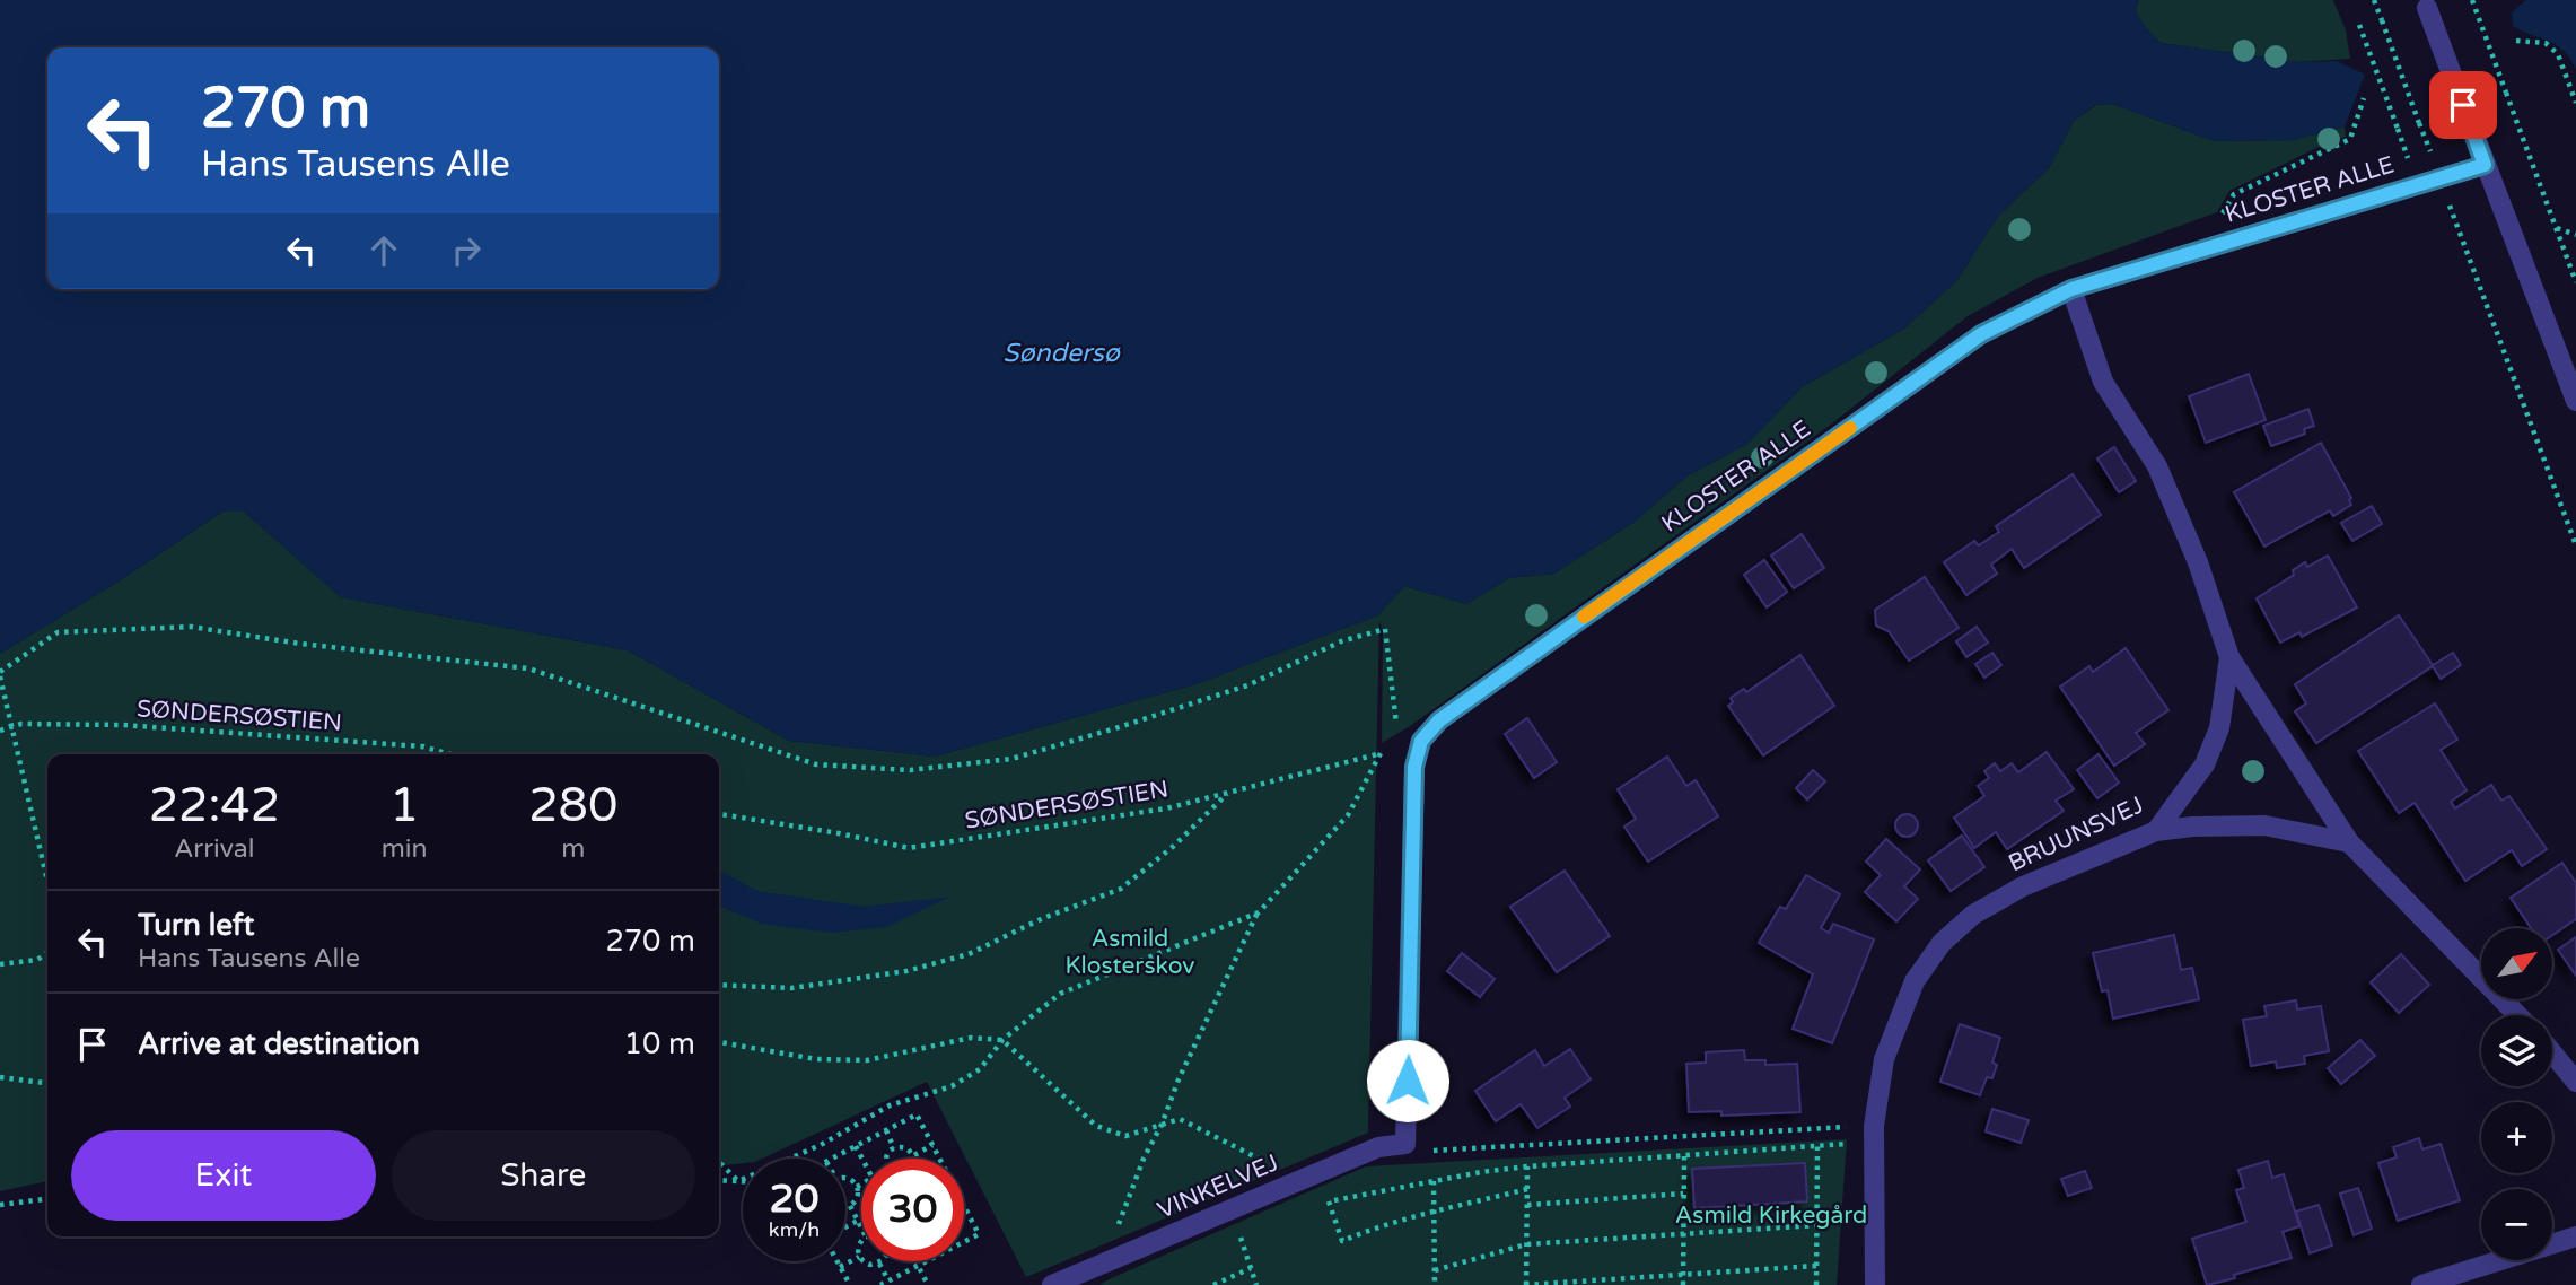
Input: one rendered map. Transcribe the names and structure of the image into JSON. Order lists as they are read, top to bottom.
{
  "streets": {
    "street": ["KLOSTER ALLE", "BRUUNSVEJ", "VINKELVEJ"],
    "path": ["SØNDERSØSTIEN"]
  },
  "crossings": [
    ["KLOSTER ALLE", "SØNDERSØSTIEN"],
    ["KLOSTER ALLE", "BRUUNSVEJ"]
  ],
  "water": ["Søndersø"],
  "parks": ["Asmild Klosterskov", "Asmild Kirkegård"],
  "north": "top right",
  "page": {
    "turn": ["270 m", "Hans Tausens Alle"],
    "eta": [
      "22:42",
      "Arrival",
      "1",
      "min",
      "280",
      "m"
    ],
    "list": [
      {
        "name": "Turn left",
        "note": "Hans Tausens Alle",
        "value": "270 m"
      },
      {
        "name": "Arrive at destination",
        "value": "10 m"
      }
    ],
    "map_buttons": ["+", "−"],
    "buttons": ["Exit", "Share"],
    "speed": "20 km/h",
    "limit": "30"
  }
}
